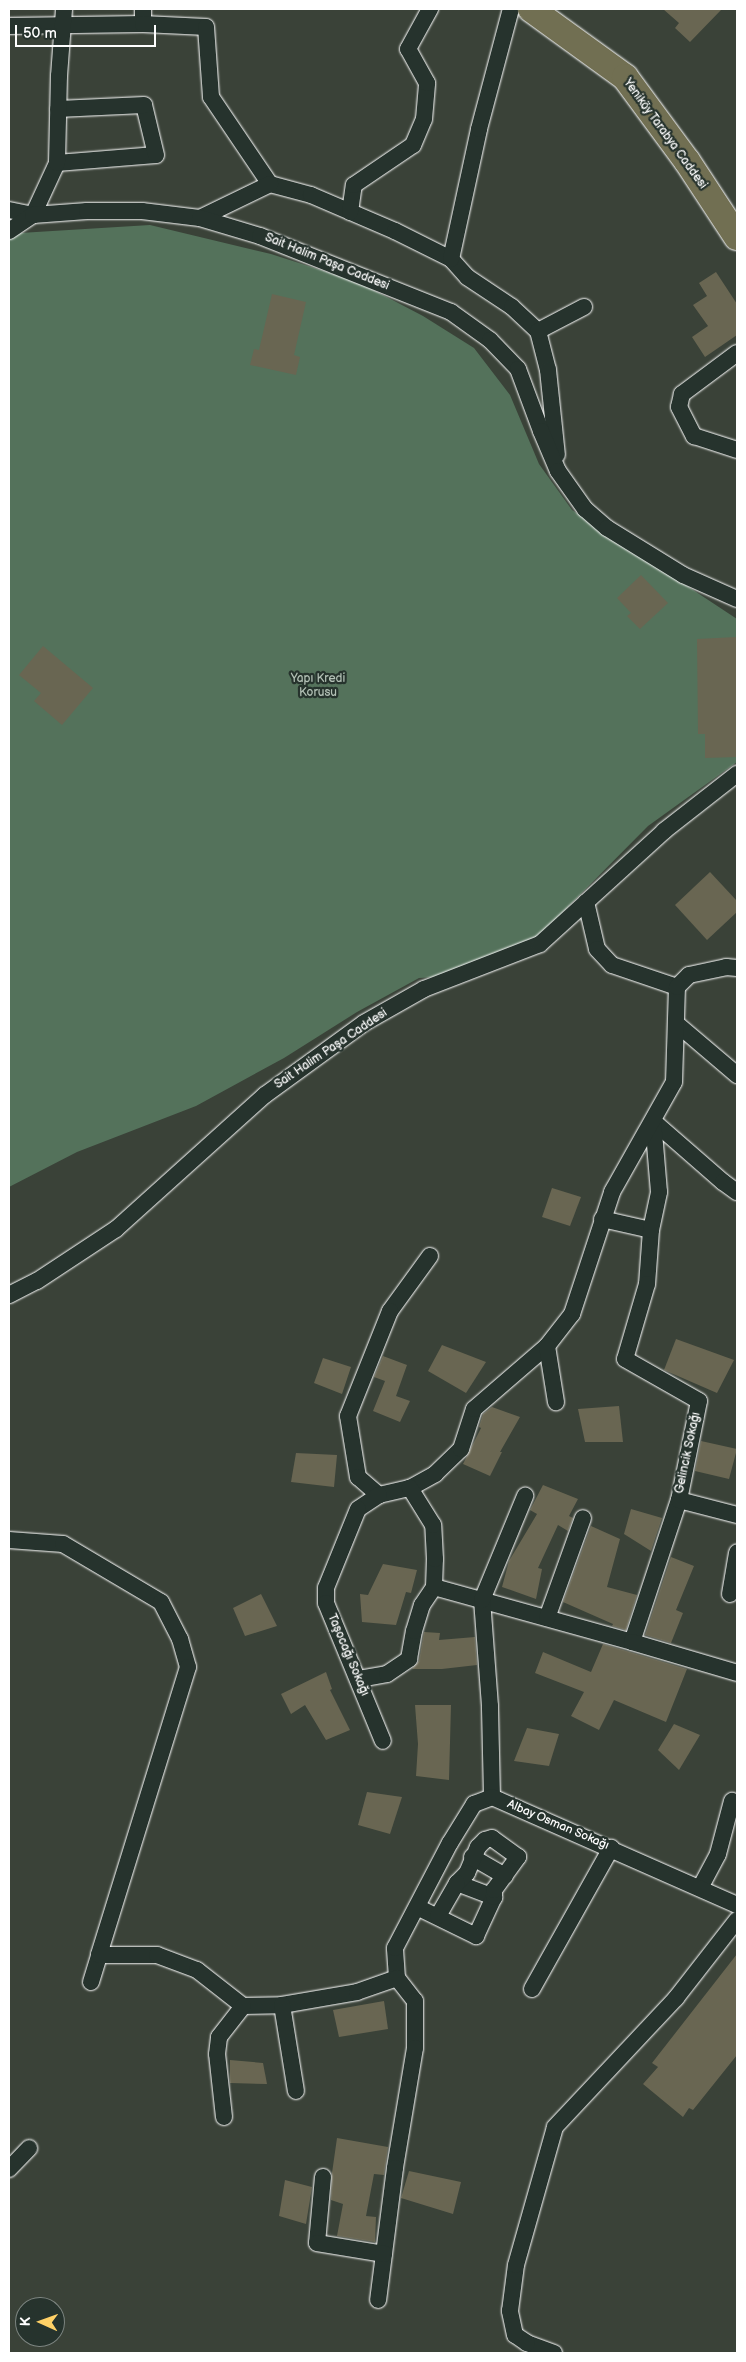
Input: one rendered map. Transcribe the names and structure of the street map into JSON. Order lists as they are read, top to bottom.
{
  "streets": {
    "main road": ["Yeniköy Tarabya Caddesi"],
    "street": [
      "Sait Halim Paşa Caddesi",
      "Gelincik Sokağı",
      "Taşocağı Sokağı",
      "Albay Osman Sokağı"
    ]
  },
  "parks": ["Yapı Kredi Korusu"],
  "scale_bar": "50 m",
  "north": "left"
}
